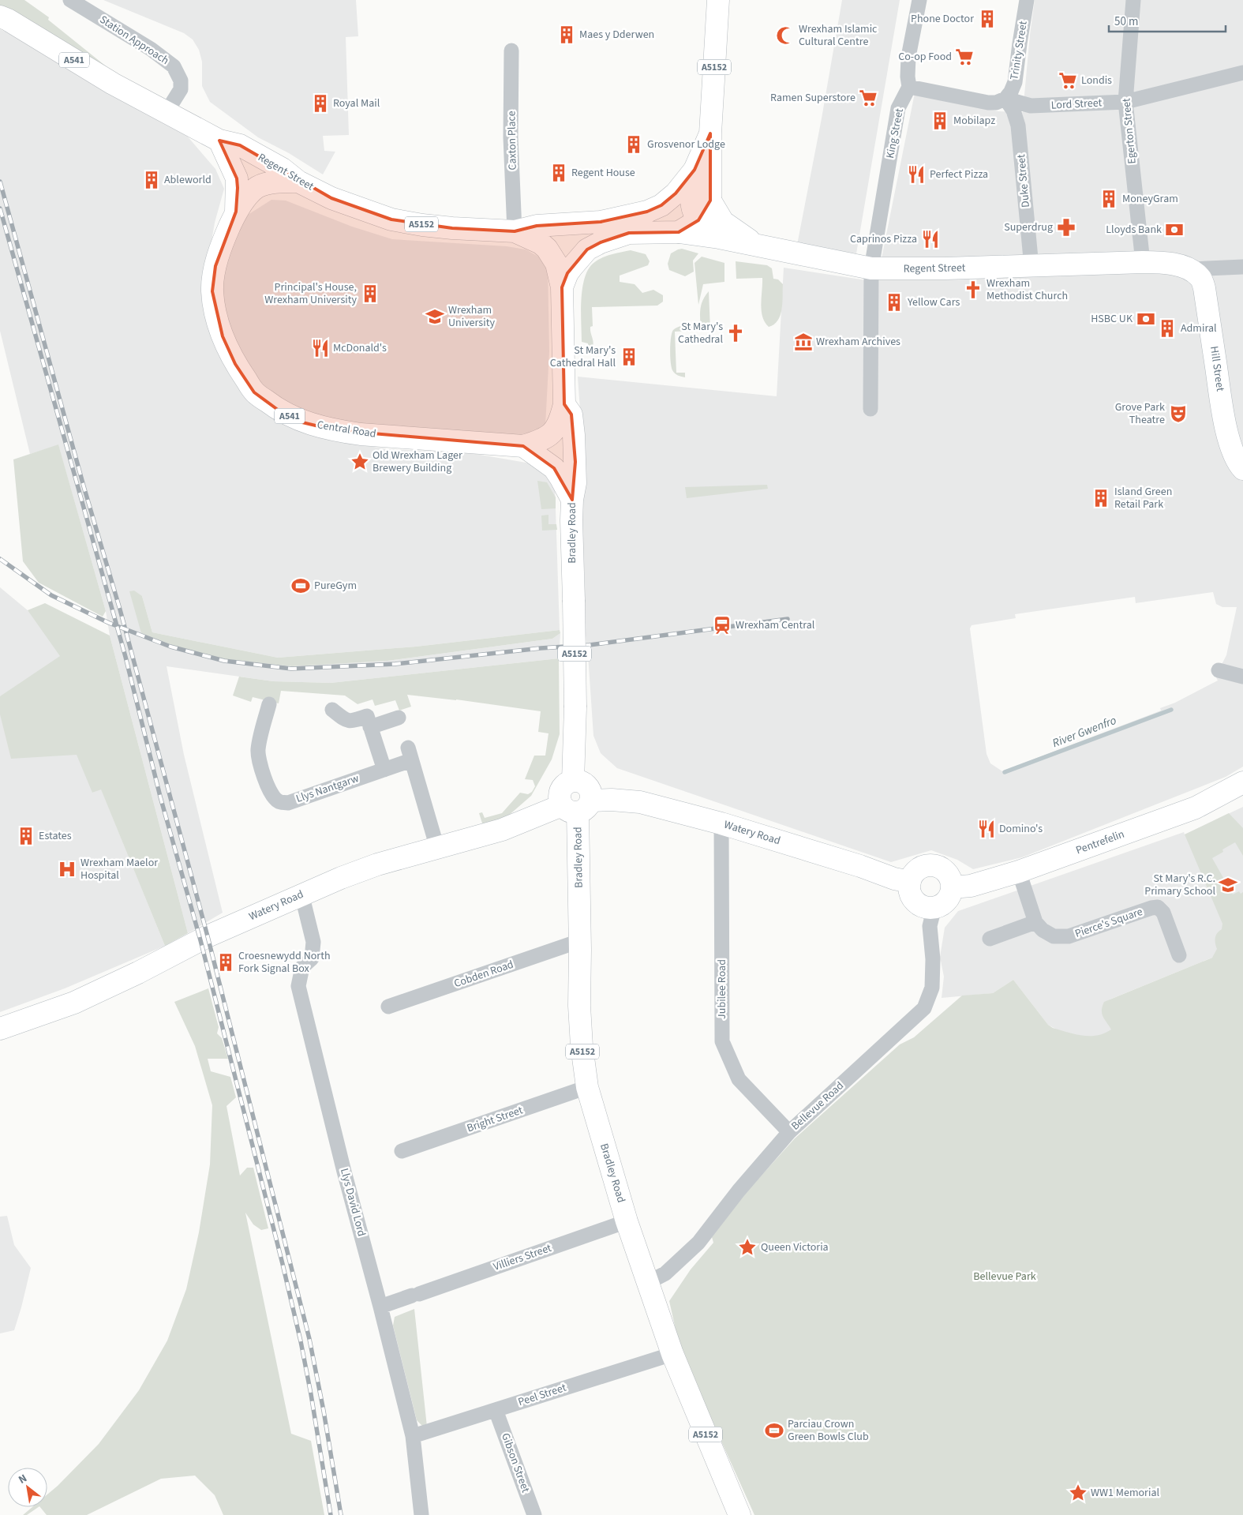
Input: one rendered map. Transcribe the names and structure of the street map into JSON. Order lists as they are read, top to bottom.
{
  "streets": {
    "main road": [
      "A541",
      "A5152",
      "Regent Street",
      "Hill Street",
      "Central Road",
      "Bradley Road",
      "Watery Road",
      "Pentrefelin"
    ],
    "street": [
      "Station Approach",
      "Trinity Street",
      "Lord Street",
      "Egerton Street",
      "King Street",
      "Caxton Place",
      "Duke Street",
      "Llys Nantgarw",
      "Pierce's Square",
      "Cobden Road",
      "Jubilee Road",
      "Bellevue Road",
      "Bright Street",
      "Llys David Lord",
      "Villiers Street",
      "Peel Street",
      "Gibson Street"
    ]
  },
  "crossings": [
    ["Station Approach", "Regent Street"],
    ["Trinity Street", "Lord Street"],
    ["Trinity Street", "Duke Street"],
    ["A5152", "Regent Street"],
    ["Lord Street", "Egerton Street"],
    ["Lord Street", "King Street"],
    ["Lord Street", "Duke Street"],
    ["Egerton Street", "Regent Street"],
    ["King Street", "Regent Street"],
    ["Caxton Place", "Regent Street"],
    ["Caxton Place", "Bradley Road"],
    ["Regent Street", "Duke Street"],
    ["Regent Street", "Hill Street"],
    ["Regent Street", "Central Road"],
    ["Regent Street", "Bradley Road"],
    ["Central Road", "Bradley Road"],
    ["Bradley Road", "Watery Road"],
    ["Bradley Road", "Cobden Road"],
    ["Bradley Road", "Bellevue Road"],
    ["Bradley Road", "Bright Street"],
    ["Bradley Road", "Villiers Street"],
    ["Bradley Road", "Peel Street"],
    ["Llys Nantgarw", "Watery Road"],
    ["Watery Road", "Pentrefelin"],
    ["Watery Road", "Jubilee Road"],
    ["Watery Road", "Bellevue Road"],
    ["Watery Road", "Llys David Lord"],
    ["Pentrefelin", "Bellevue Road"],
    ["Jubilee Road", "Bellevue Road"],
    ["Llys David Lord", "Villiers Street"],
    ["Llys David Lord", "Peel Street"],
    ["Peel Street", "Gibson Street"]
  ],
  "water": ["River Gwenfro"],
  "parks": ["Bellevue Park"],
  "places": {
    "building": [
      "Phone Doctor",
      "Maes y Dderwen",
      "Royal Mail",
      "Mobilapz",
      "Grosvenor Lodge",
      "Regent House",
      "Ableworld",
      "MoneyGram",
      "Principal's House, Wrexham University",
      "Yellow Cars",
      "Admiral",
      "St Mary's Cathedral Hall",
      "Island Green Retail Park",
      "Estates",
      "Croesnewydd North Fork Signal Box"
    ],
    "mosque": ["Wrexham Islamic Cultural Centre"],
    "supermarket": ["Co-op Food", "Londis", "Ramen Superstore"],
    "restaurant": [
      "Perfect Pizza",
      "Caprinos Pizza",
      "McDonald's",
      "Domino's"
    ],
    "pharmacy": ["Superdrug"],
    "bank": ["Lloyds Bank", "HSBC UK"],
    "church": ["Wrexham Methodist Church", "St Mary's Cathedral"],
    "school or university": ["Wrexham University", "St Mary's R.C. Primary School"],
    "museum": ["Wrexham Archives"],
    "theatre": ["Grove Park Theatre"],
    "place": ["Old Wrexham Lager Brewery Building", "Queen Victoria", "WW1 Memorial"],
    "sports": ["PureGym", "Parciau Crown Green Bowls Club"],
    "station": ["Wrexham Central"],
    "hospital": ["Wrexham Maelor Hospital"]
  },
  "scale_bar": "50 m",
  "north": "top left"
}
